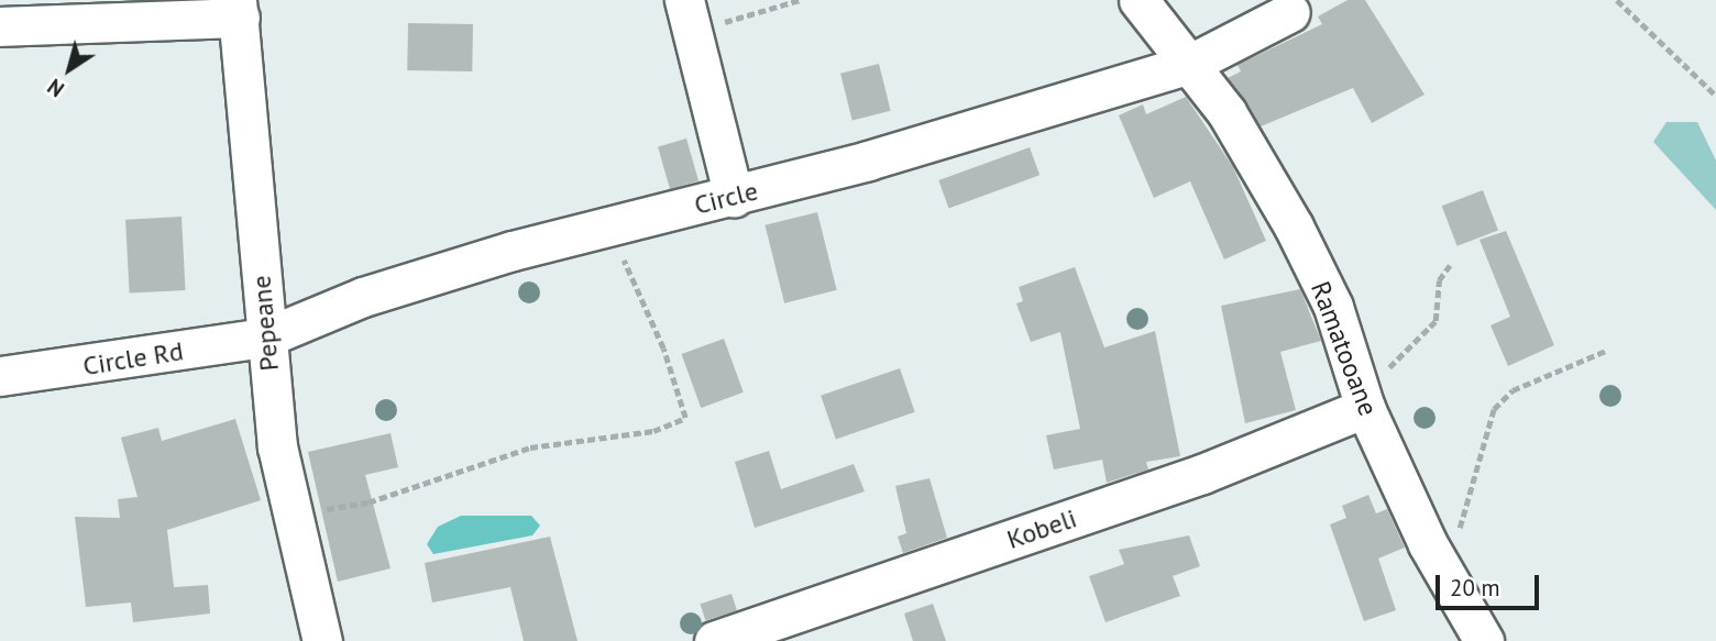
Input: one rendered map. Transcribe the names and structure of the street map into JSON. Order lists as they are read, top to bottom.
{
  "streets": {
    "street": [
      "Circle",
      "Pepeane",
      "Ramatooane",
      "Circle Rd",
      "Kobeli"
    ]
  },
  "crossings": [
    ["Circle", "Pepeane"],
    ["Circle", "Ramatooane"],
    ["Circle", "Circle Rd"],
    ["Pepeane", "Circle Rd"],
    ["Ramatooane", "Kobeli"]
  ],
  "scale_bar": "20 m",
  "north": "bottom left"
}
